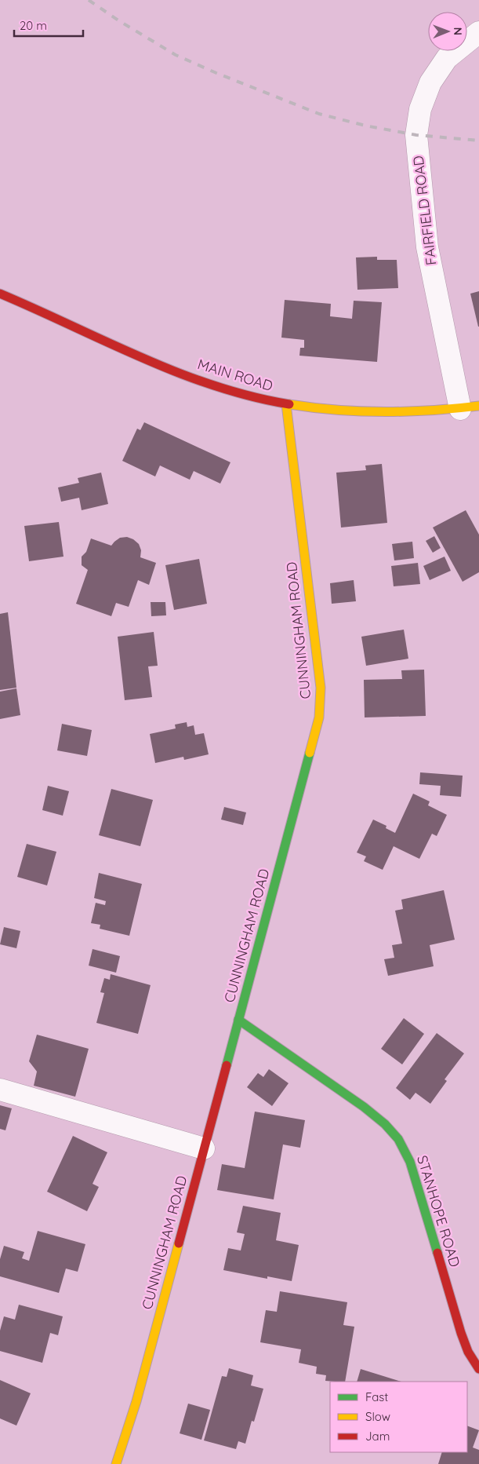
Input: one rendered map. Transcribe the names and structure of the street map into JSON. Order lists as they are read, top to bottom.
{
  "streets": {
    "street": [
      "FAIRFIELD ROAD",
      "MAIN ROAD",
      "CUNNINGHAM ROAD",
      "STANHOPE ROAD"
    ]
  },
  "crossings": [
    ["FAIRFIELD ROAD", "MAIN ROAD"],
    ["MAIN ROAD", "CUNNINGHAM ROAD"],
    ["CUNNINGHAM ROAD", "STANHOPE ROAD"]
  ],
  "legend": ["Fast", "Slow", "Jam"],
  "scale_bar": "20 m",
  "north": "right"
}
